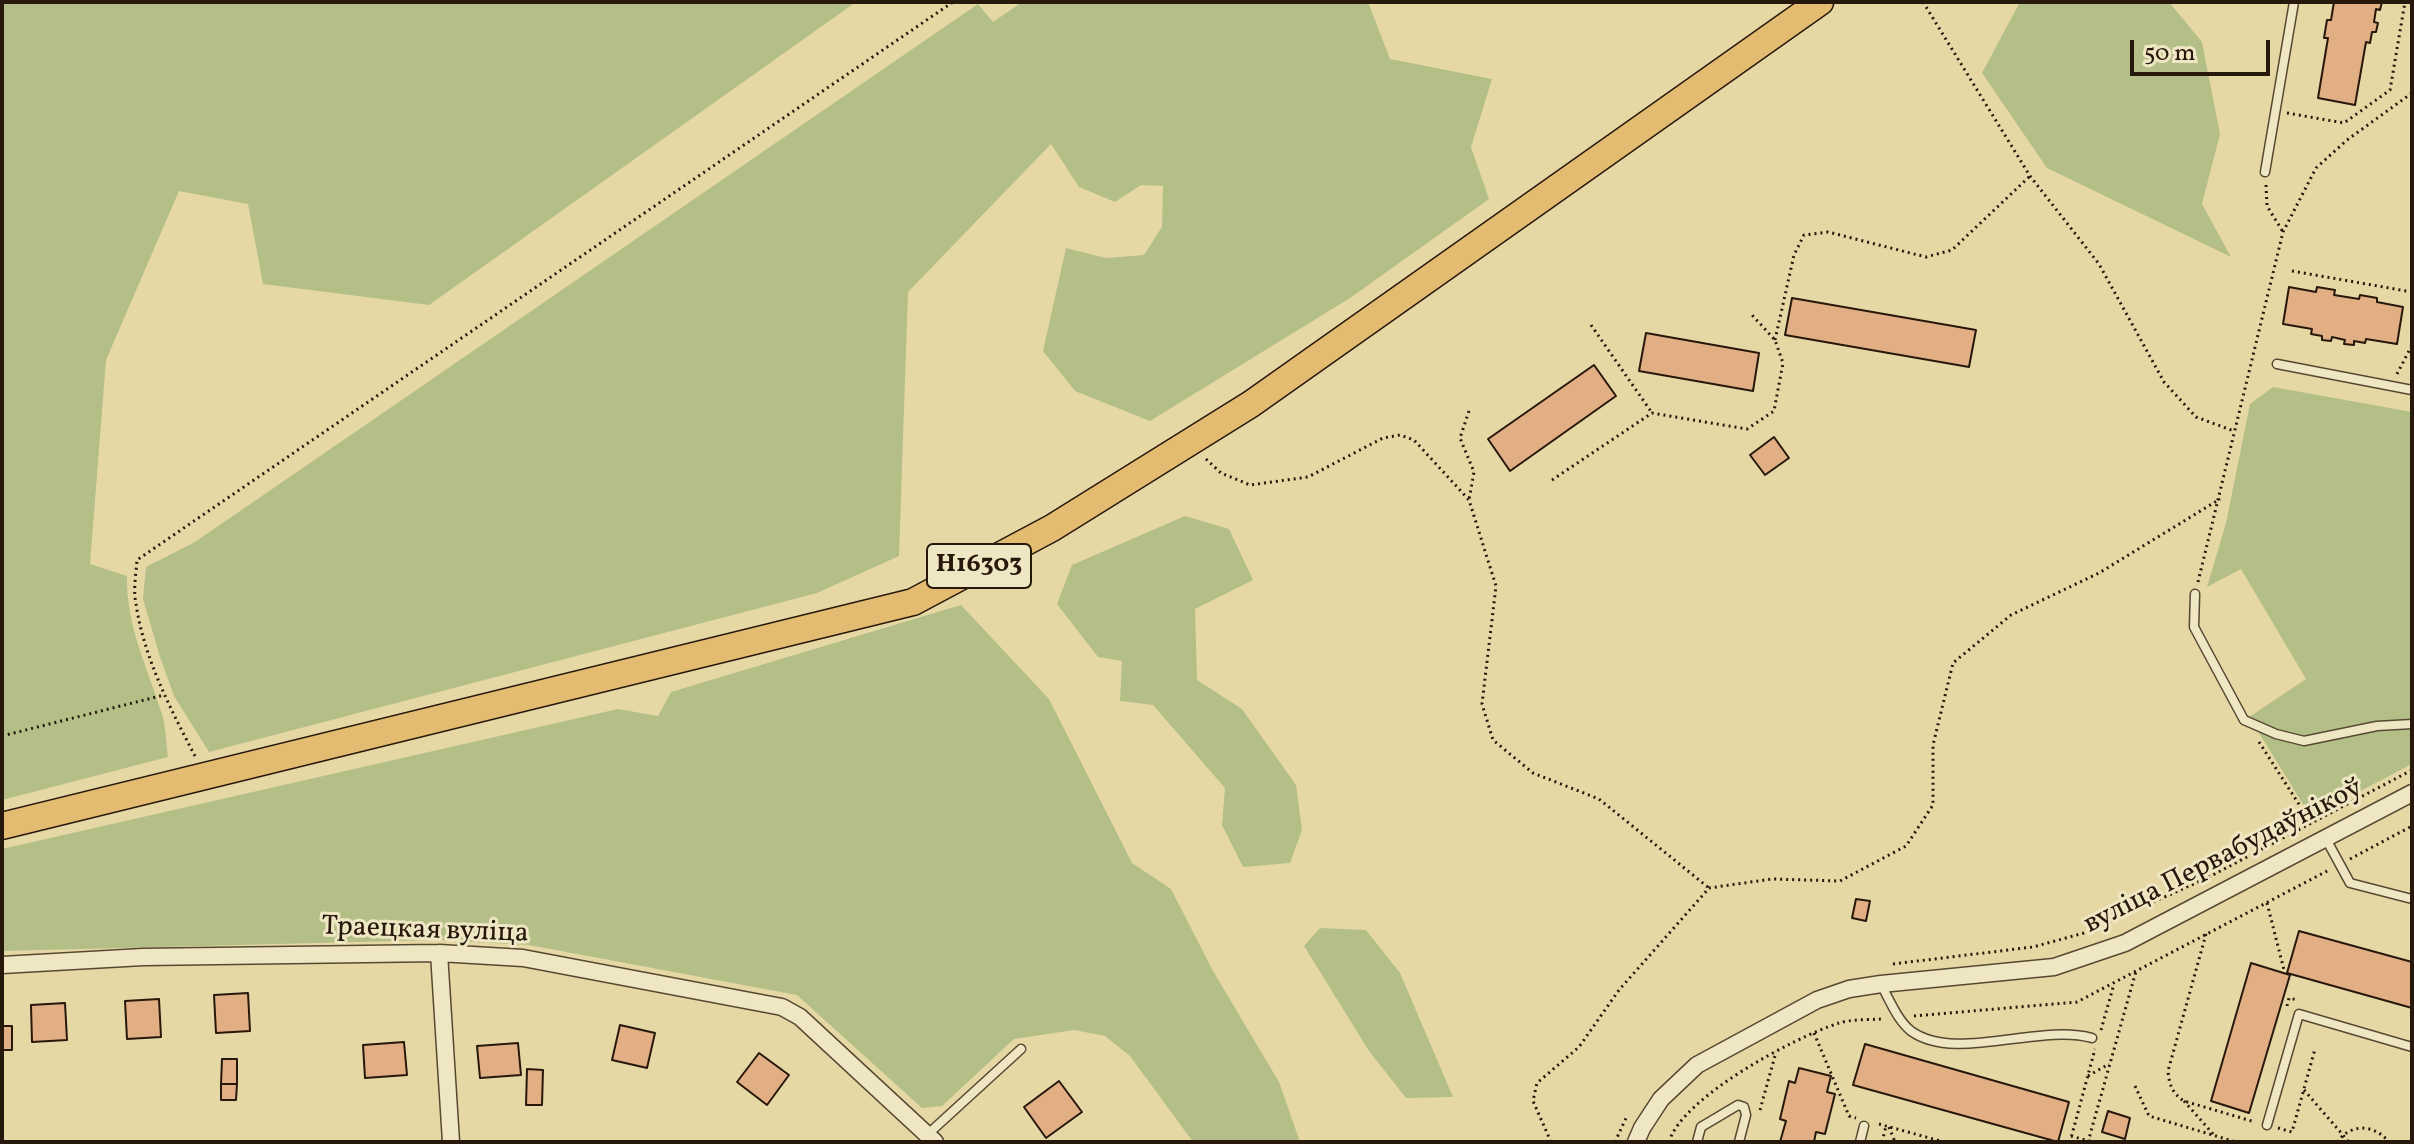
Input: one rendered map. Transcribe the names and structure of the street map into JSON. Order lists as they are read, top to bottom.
{
  "streets": {
    "main road": ["Н16303"],
    "street": ["вуліца Первабудаўнікоў", "Траецкая вуліца"]
  },
  "scale_bar": "50 m"
}
